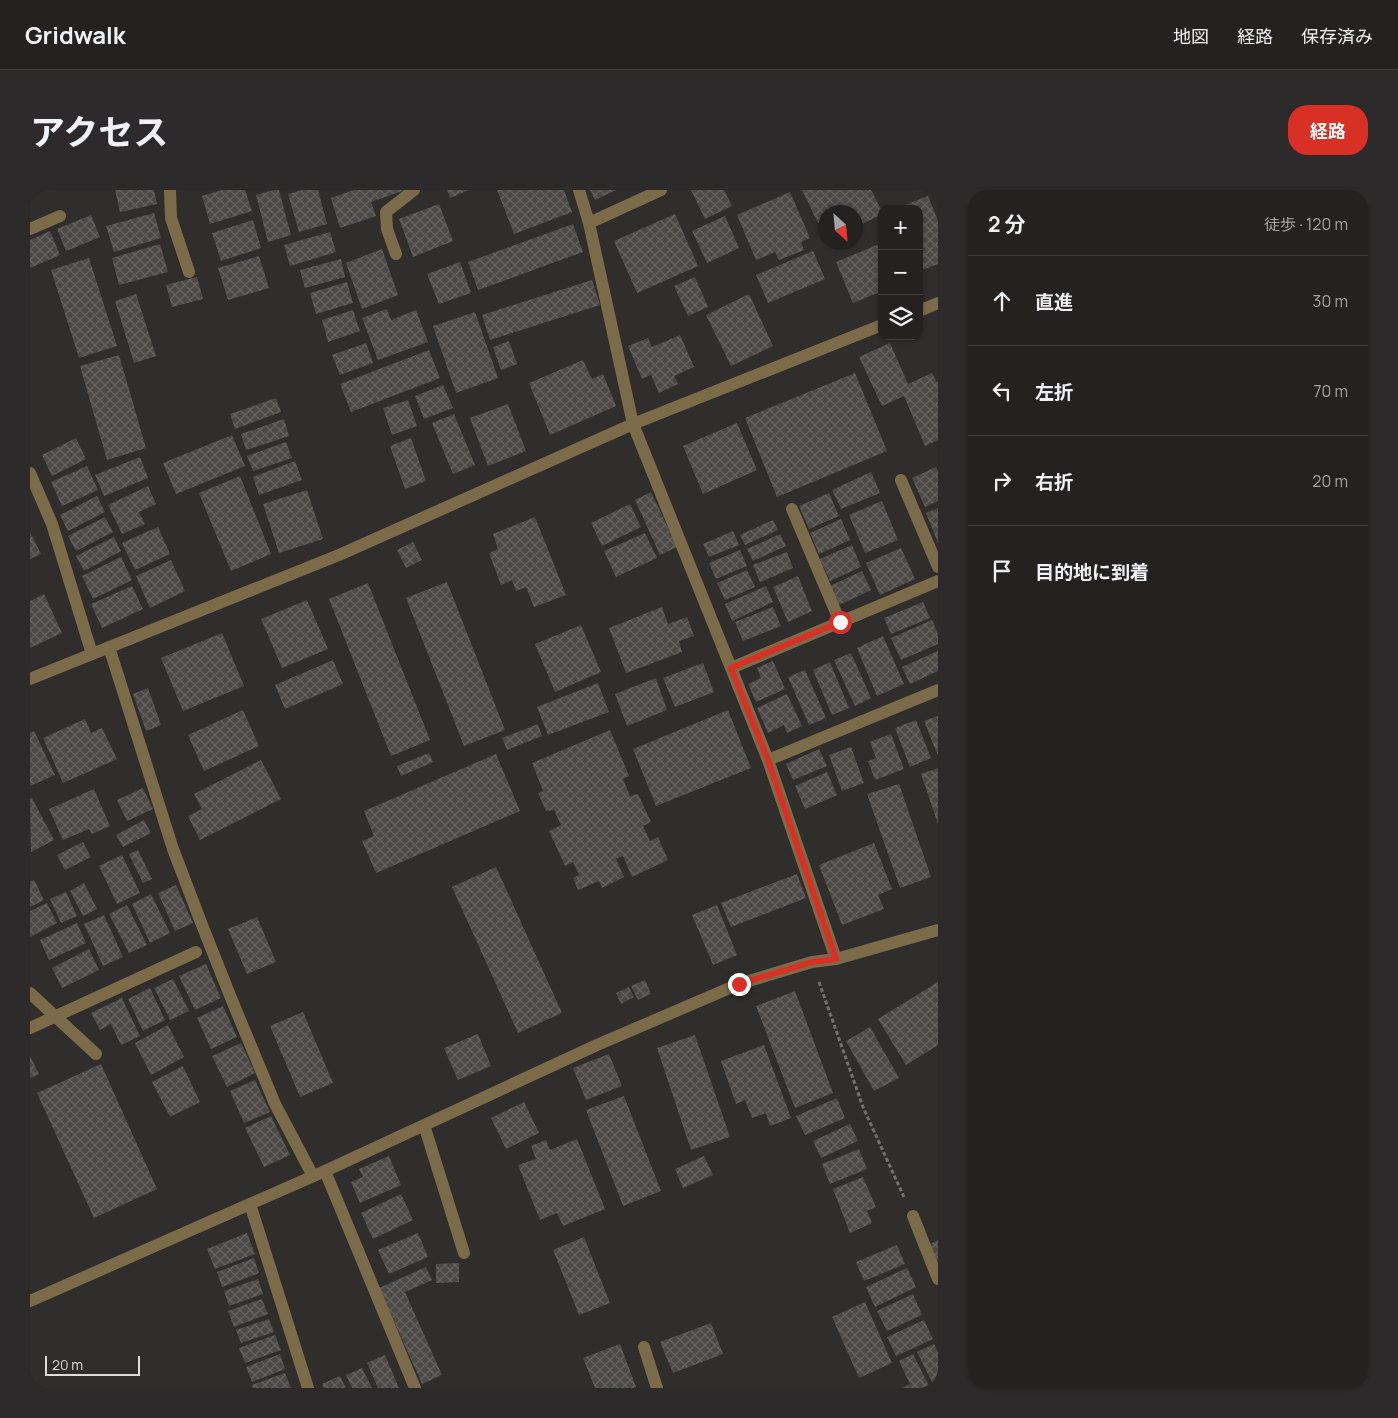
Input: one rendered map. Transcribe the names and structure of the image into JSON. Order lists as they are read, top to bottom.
{
  "scale_bar": "20 m",
  "north": "bottom right",
  "page": {
    "header": "Gridwalk",
    "nav": ["地図", "経路", "保存済み"],
    "title": "アクセス",
    "buttons": "経路",
    "heading": ["2 分", "徒歩 · 120 m"],
    "map_buttons": ["+", "−"],
    "list": [
      ["直進", "30 m"],
      ["左折", "70 m"],
      ["右折", "20 m"],
      "目的地に到着"
    ],
    "scale": "20 m"
  }
}
